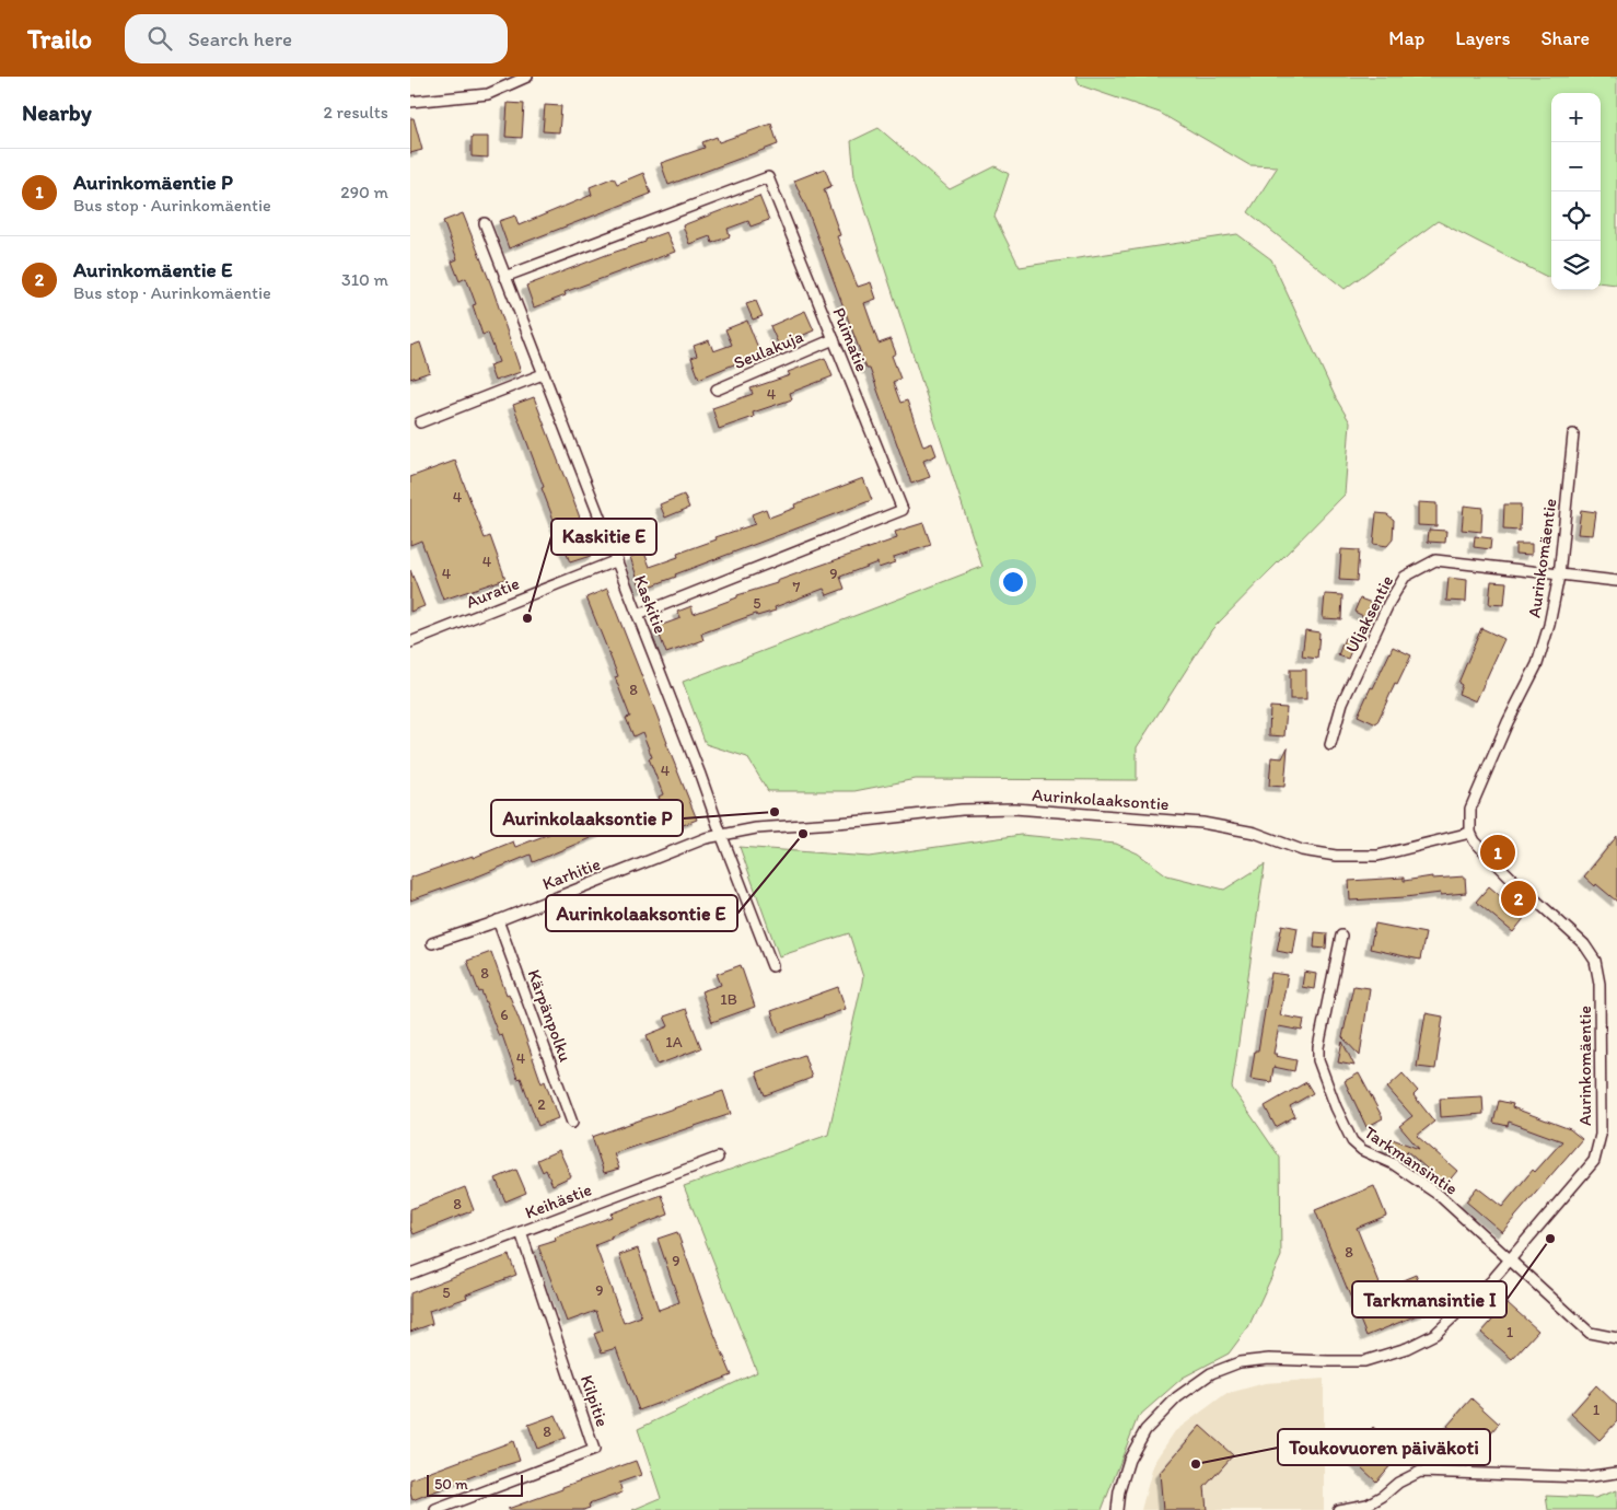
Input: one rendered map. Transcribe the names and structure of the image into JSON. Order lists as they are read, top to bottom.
{
  "streets": {
    "street": [
      "Puimatie",
      "Seulakuja",
      "Aurinkomäentie",
      "Auratie",
      "Kaskitie",
      "Uljaksentie",
      "Aurinkolaaksontie",
      "Karhitie",
      "Kärpänpolku",
      "Tarkmansintie",
      "Keihästie",
      "Kilpitie"
    ]
  },
  "crossings": [
    ["Puimatie", "Seulakuja"],
    ["Puimatie", "Kaskitie"],
    ["Aurinkomäentie", "Uljaksentie"],
    ["Aurinkomäentie", "Aurinkolaaksontie"],
    ["Aurinkomäentie", "Tarkmansintie"],
    ["Auratie", "Kaskitie"],
    ["Kaskitie", "Aurinkolaaksontie"],
    ["Kaskitie", "Karhitie"],
    ["Aurinkolaaksontie", "Karhitie"],
    ["Karhitie", "Kärpänpolku"],
    ["Keihästie", "Kilpitie"]
  ],
  "places": [
    "Kaskitie E",
    "Aurinkolaaksontie P",
    "Aurinkolaaksontie E",
    "Tarkmansintie I",
    "Toukovuoren päiväkoti"
  ],
  "house_numbers": [
    "4",
    "4",
    "4",
    "4",
    "9",
    "7",
    "5",
    "8",
    "4",
    "8",
    "1B",
    "6",
    "1A",
    "4",
    "2",
    "8",
    "8",
    "9",
    "9",
    "5",
    "1",
    "1",
    "8"
  ],
  "scale_bar": "50 m",
  "page": {
    "header": "Trailo",
    "search": "Search here",
    "nav": ["Map", "Layers", "Share"],
    "heading": ["Nearby", "2 results"],
    "map_buttons": ["+", "−"],
    "list": [
      {
        "mark": "1",
        "name": "Aurinkomäentie P",
        "note": "Bus stop · Aurinkomäentie",
        "value": "290 m"
      },
      {
        "mark": "2",
        "name": "Aurinkomäentie E",
        "note": "Bus stop · Aurinkomäentie",
        "value": "310 m"
      }
    ],
    "pins": ["1", "2"],
    "scale": "50 m"
  }
}
